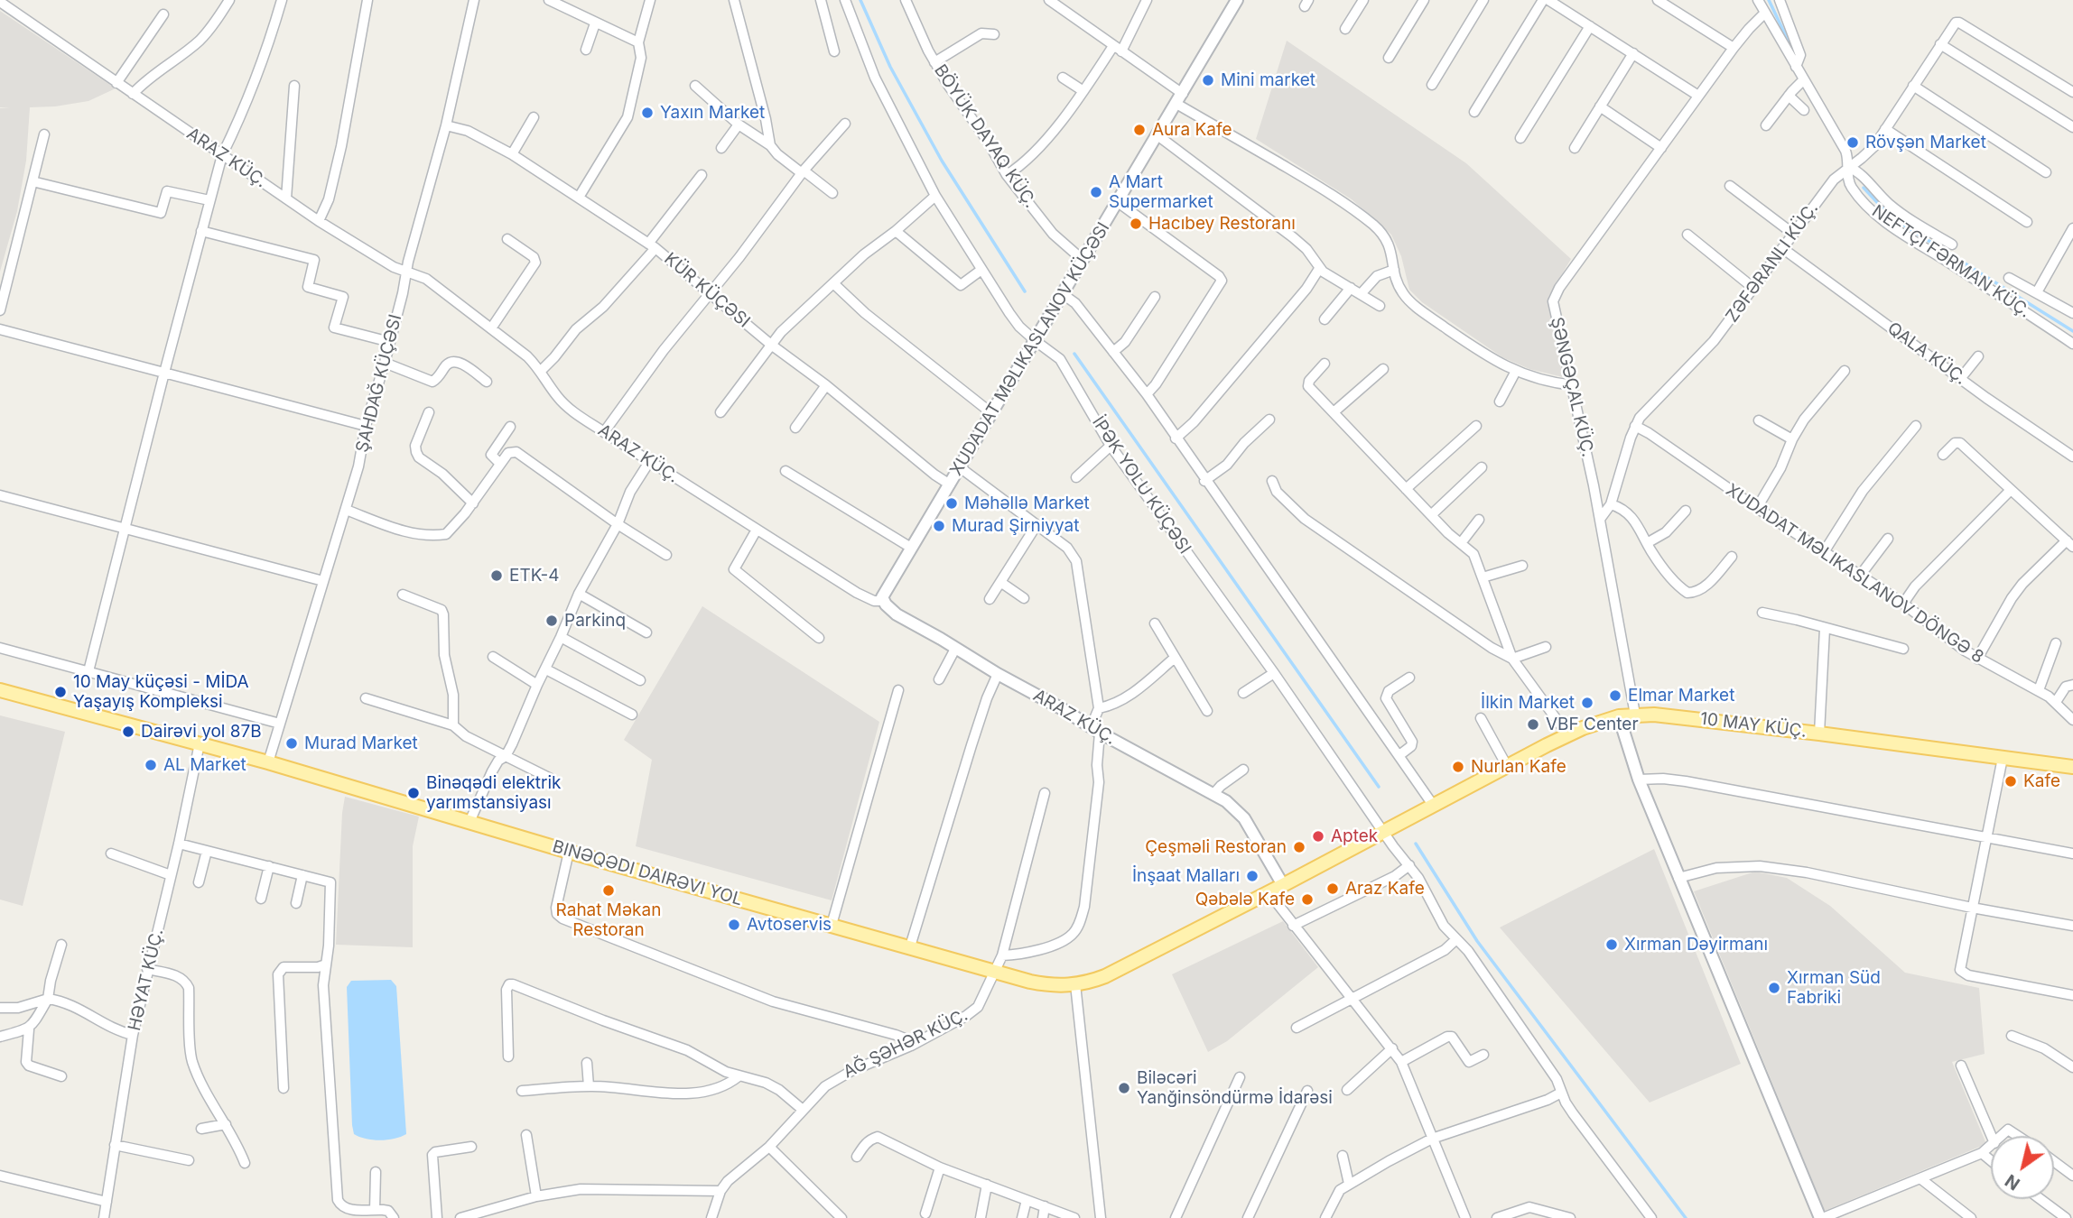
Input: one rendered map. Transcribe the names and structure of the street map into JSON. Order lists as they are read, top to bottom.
{
  "streets": {
    "main road": ["10 MAY KÜÇ.", "BINƏQƏDI DAIRƏVI YOL"],
    "street": [
      "BÖYÜK DAYAQ KÜÇ.",
      "ARAZ KÜÇ.",
      "NEFTÇI FƏRMAN KÜÇ.",
      "KÜR KÜÇƏSI",
      "XUDADAT MƏLIKASLANOV KÜÇƏSI",
      "QALA KÜÇ.",
      "ŞAHDAĞ KÜÇƏSI",
      "ŞƏNGƏÇAL KÜÇ.",
      "İPƏK YOLU KÜÇƏSI",
      "XUDADAT MƏLIKASLANOV DÖNGƏ 8",
      "HƏYAT KÜÇ.",
      "AĞ ŞƏHƏR KÜÇ."
    ]
  },
  "crossings": [
    ["BÖYÜK DAYAQ KÜÇ.", "XUDADAT MƏLIKASLANOV KÜÇƏSI"],
    ["ARAZ KÜÇ.", "XUDADAT MƏLIKASLANOV KÜÇƏSI"],
    ["ARAZ KÜÇ.", "ŞAHDAĞ KÜÇƏSI"],
    ["ARAZ KÜÇ.", "10 MAY KÜÇ."],
    ["ARAZ KÜÇ.", "BINƏQƏDI DAIRƏVI YOL"],
    ["NEFTÇI FƏRMAN KÜÇ.", "ŞƏNGƏÇAL KÜÇ."],
    ["KÜR KÜÇƏSI", "XUDADAT MƏLIKASLANOV KÜÇƏSI"],
    ["KÜR KÜÇƏSI", "ŞAHDAĞ KÜÇƏSI"],
    ["XUDADAT MƏLIKASLANOV KÜÇƏSI", "İPƏK YOLU KÜÇƏSI"],
    ["ŞAHDAĞ KÜÇƏSI", "BINƏQƏDI DAIRƏVI YOL"],
    ["ŞƏNGƏÇAL KÜÇ.", "10 MAY KÜÇ."],
    ["İPƏK YOLU KÜÇƏSI", "10 MAY KÜÇ."],
    ["10 MAY KÜÇ.", "BINƏQƏDI DAIRƏVI YOL"],
    ["BINƏQƏDI DAIRƏVI YOL", "HƏYAT KÜÇ."],
    ["BINƏQƏDI DAIRƏVI YOL", "AĞ ŞƏHƏR KÜÇ."]
  ],
  "places": [
    "Mini market",
    "Yaxın Market",
    "Aura Kafe",
    "Rövşən Market",
    "A Mart Supermarket",
    "Hacıbey Restoranı",
    "Məhəllə Market",
    "Murad Şirniyyat",
    "ETK-4",
    "Parkinq",
    "10 May küçəsi - MİDA Yaşayış Kompleksi",
    "Elmar Market",
    "İlkin Market",
    "VBF Center",
    "Dairəvi yol 87B",
    "Murad Market",
    "AL Market",
    "Nurlan Kafe",
    "Kafe",
    "Binəqədi elektrik yarımstansiyası",
    "Aptek",
    "Çeşməli Restoran",
    "İnşaat Malları",
    "Araz Kafe",
    "Rahat Məkan Restoran",
    "Qəbələ Kafe",
    "Avtoservis",
    "Xırman Dəyirmanı",
    "Xırman Süd Fabriki",
    "Biləcəri Yanğinsöndürmə İdarəsi"
  ],
  "north": "bottom left"
}
